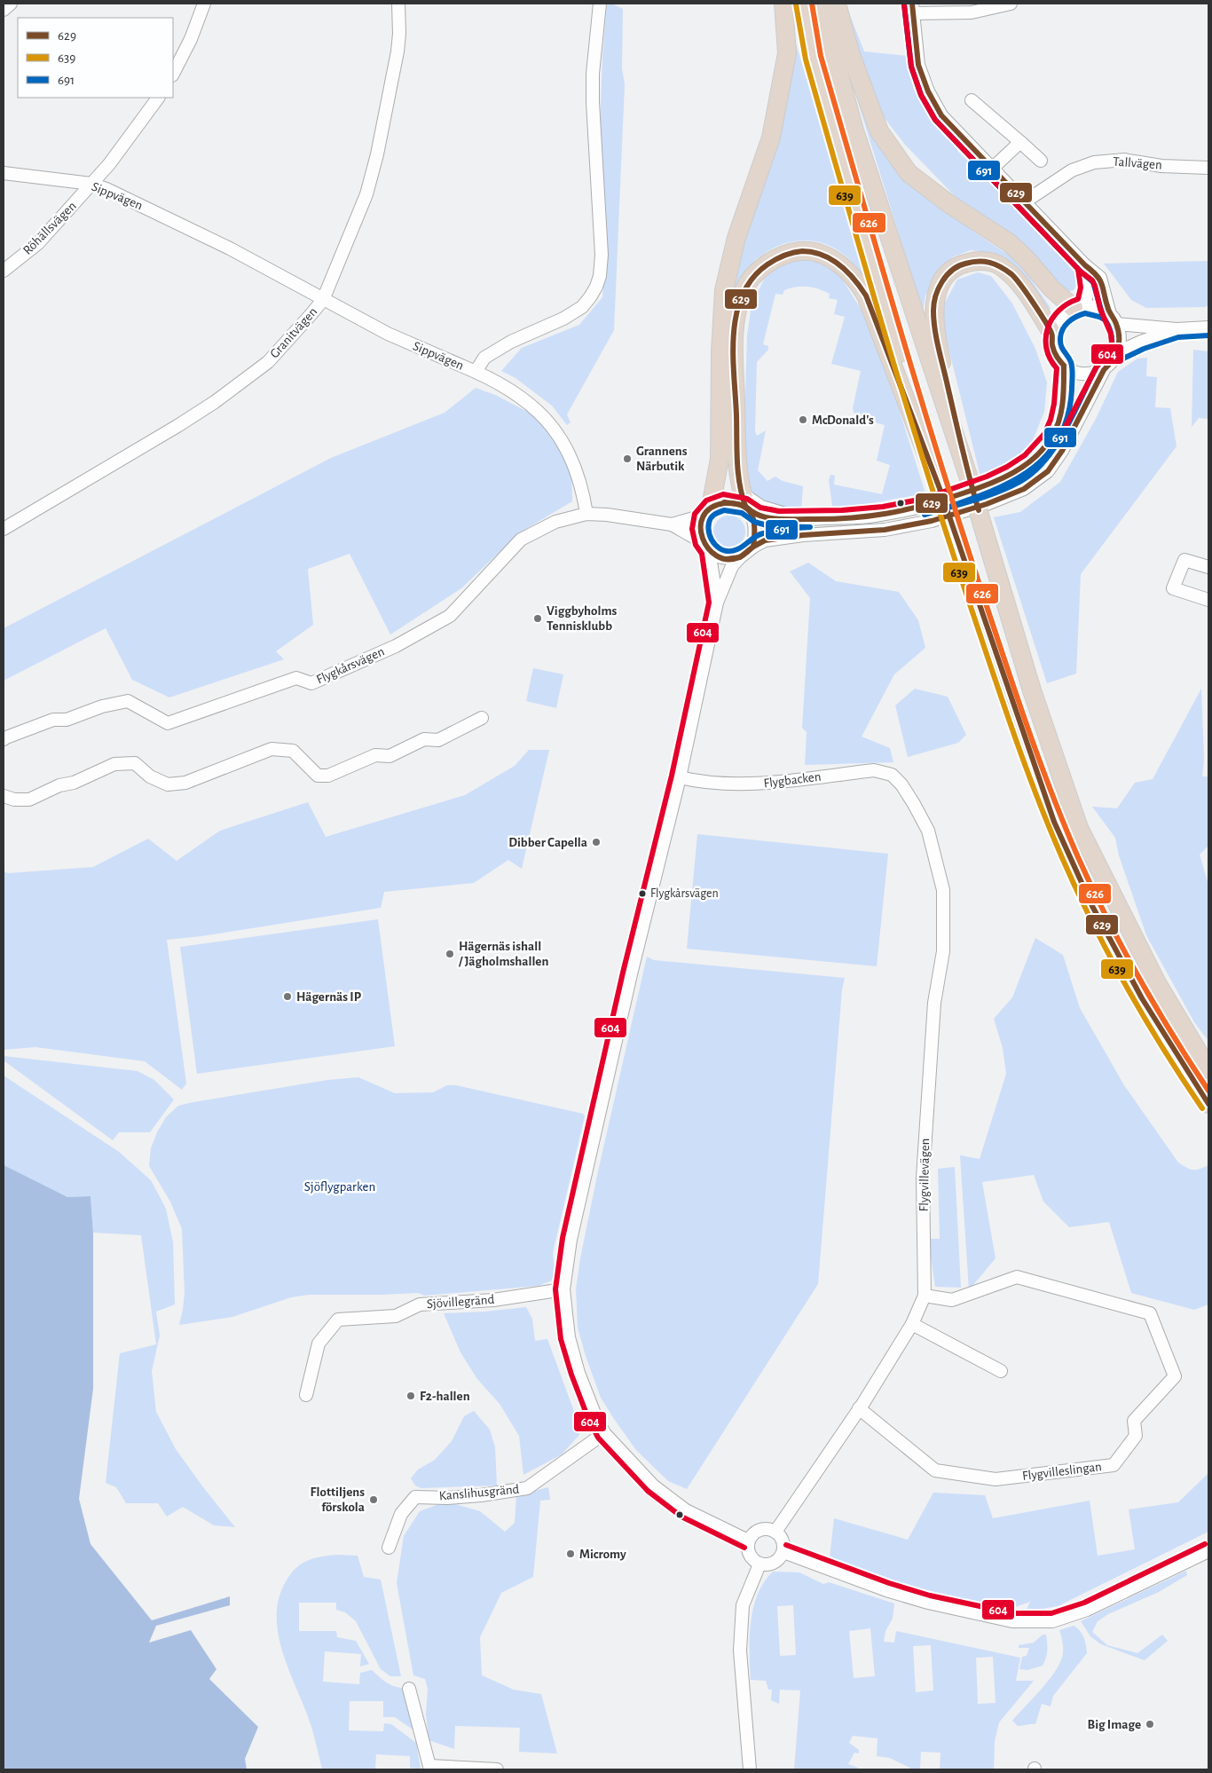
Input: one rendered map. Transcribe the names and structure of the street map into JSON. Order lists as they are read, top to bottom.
{
  "streets": {
    "street": [
      "Tallvägen",
      "Sippvägen",
      "Röhällsvägen",
      "Granitvägen",
      "Flygkårsvägen",
      "Flygbacken",
      "Flygvillevägen",
      "Sjövillegränd",
      "Flygvilleslingan",
      "Kanslihusgränd"
    ]
  },
  "crossings": [
    ["Sippvägen", "Röhällsvägen"],
    ["Sippvägen", "Granitvägen"],
    ["Flygbacken", "Flygvillevägen"],
    ["Flygvillevägen", "Flygvilleslingan"]
  ],
  "parks": ["Sjöflygparken"],
  "places": [
    "McDonald's",
    "Grannens Närbutik",
    "Viggbyholms Tennisklubb",
    "Dibber Capella",
    "Flygkårsvägen",
    "Hägernäs ishall / Jägholmshallen",
    "Hägernäs IP",
    "F2-hallen",
    "Flottiljens förskola",
    "Micromy",
    "Big Image"
  ],
  "lines": [
    "transit line 629",
    "transit line 626",
    "transit line 639",
    "transit line 691",
    "transit line 604"
  ],
  "legend": ["629", "639", "691"]
}
